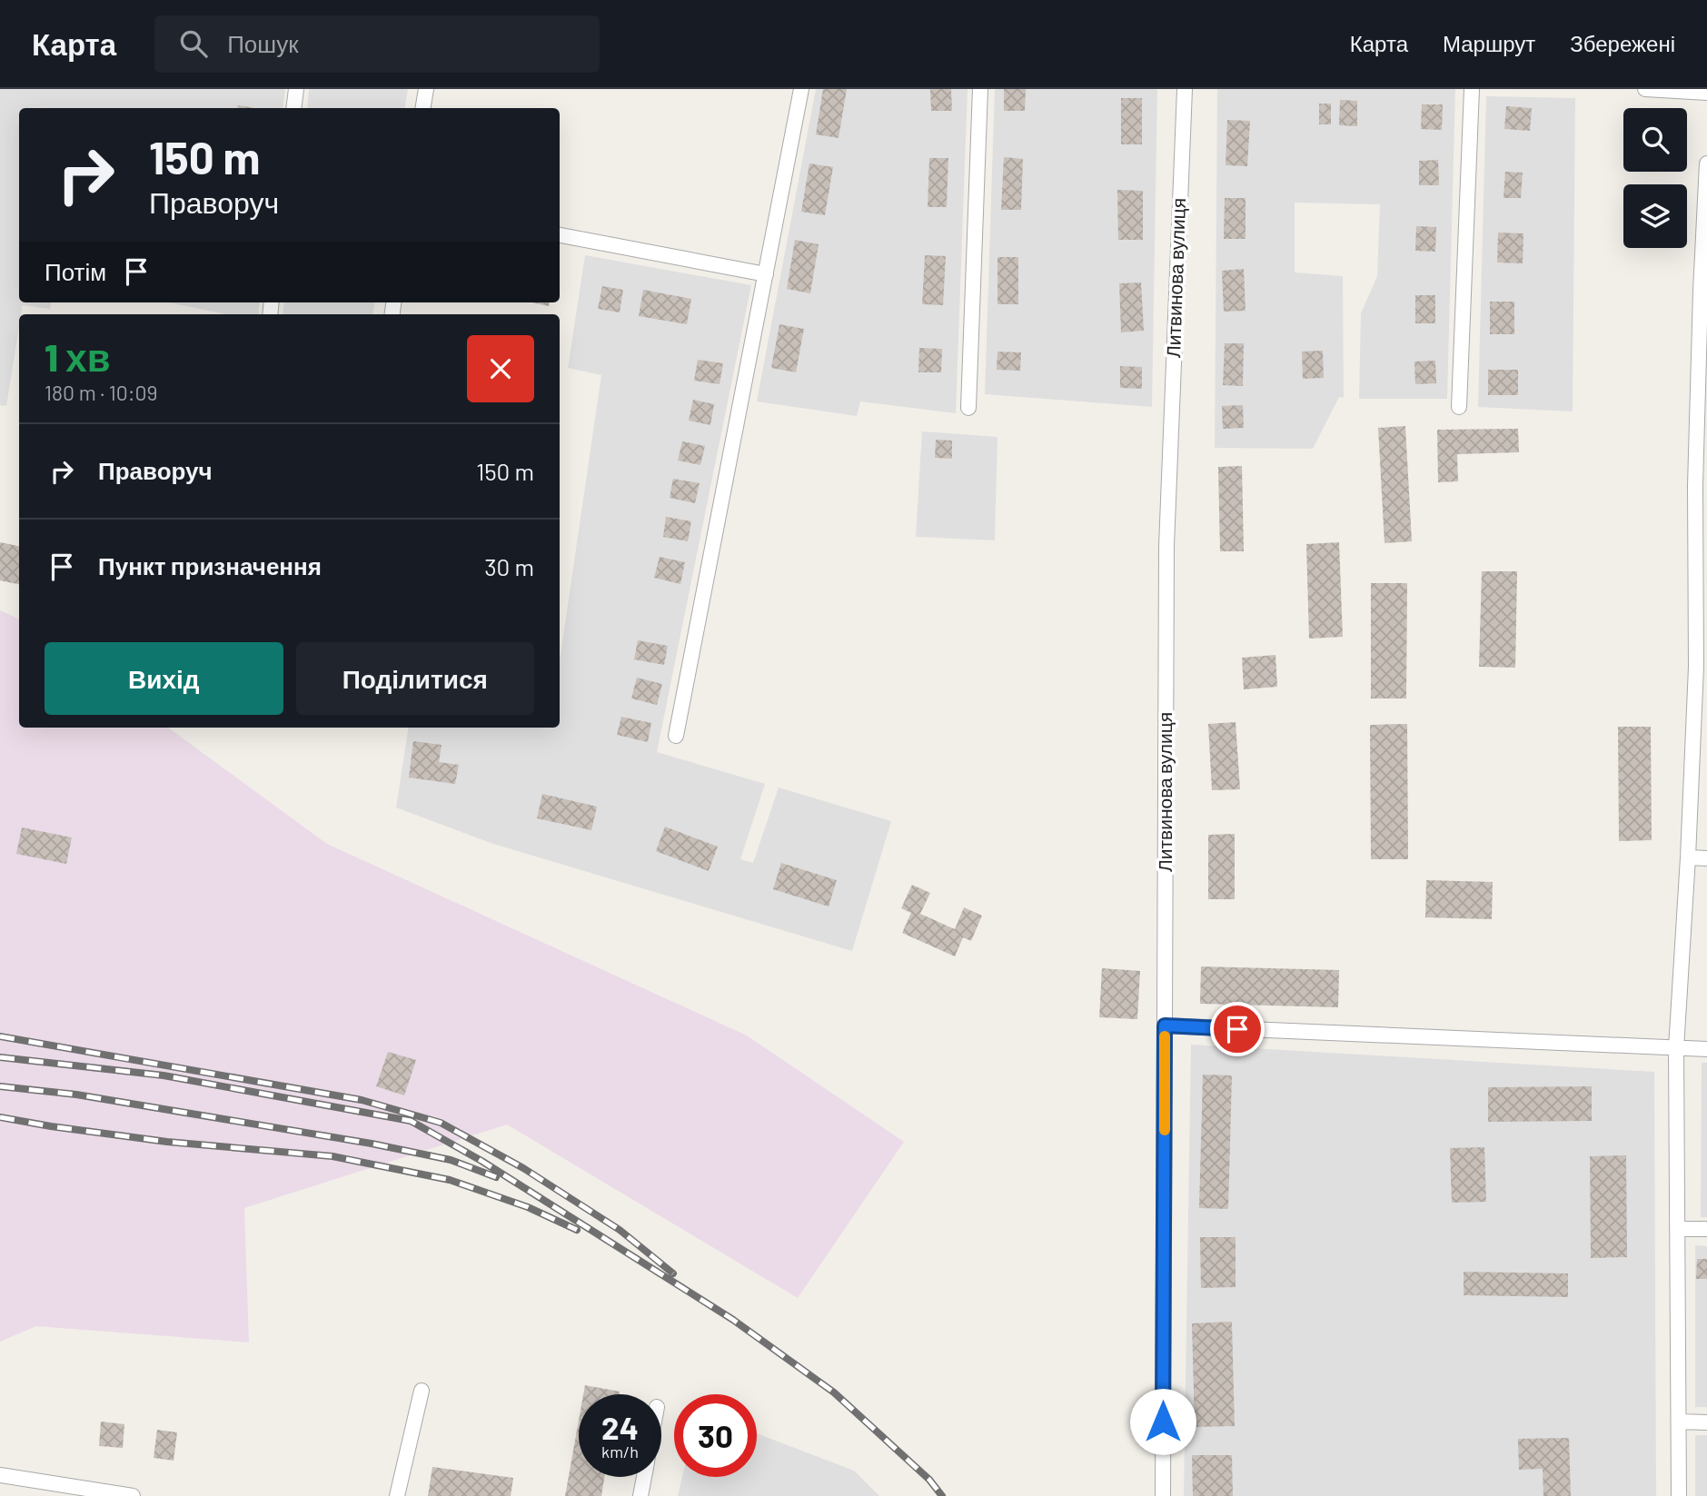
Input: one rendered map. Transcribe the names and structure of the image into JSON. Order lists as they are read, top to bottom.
{
  "streets": {
    "street": ["Литвинова вулиця"]
  },
  "page": {
    "header": "Карта",
    "search": "Пошук",
    "nav": ["Карта", "Маршрут", "Збережені"],
    "turn": ["150 m", "Праворуч"],
    "then": "Потім",
    "heading": ["1 хв", "180 m · 10:09"],
    "list": [
      {
        "name": "Праворуч",
        "value": "150 m"
      },
      {
        "name": "Пункт призначення",
        "value": "30 m"
      }
    ],
    "buttons": ["Вихід", "Поділитися"],
    "speed": "24 km/h",
    "limit": "30"
  }
}
